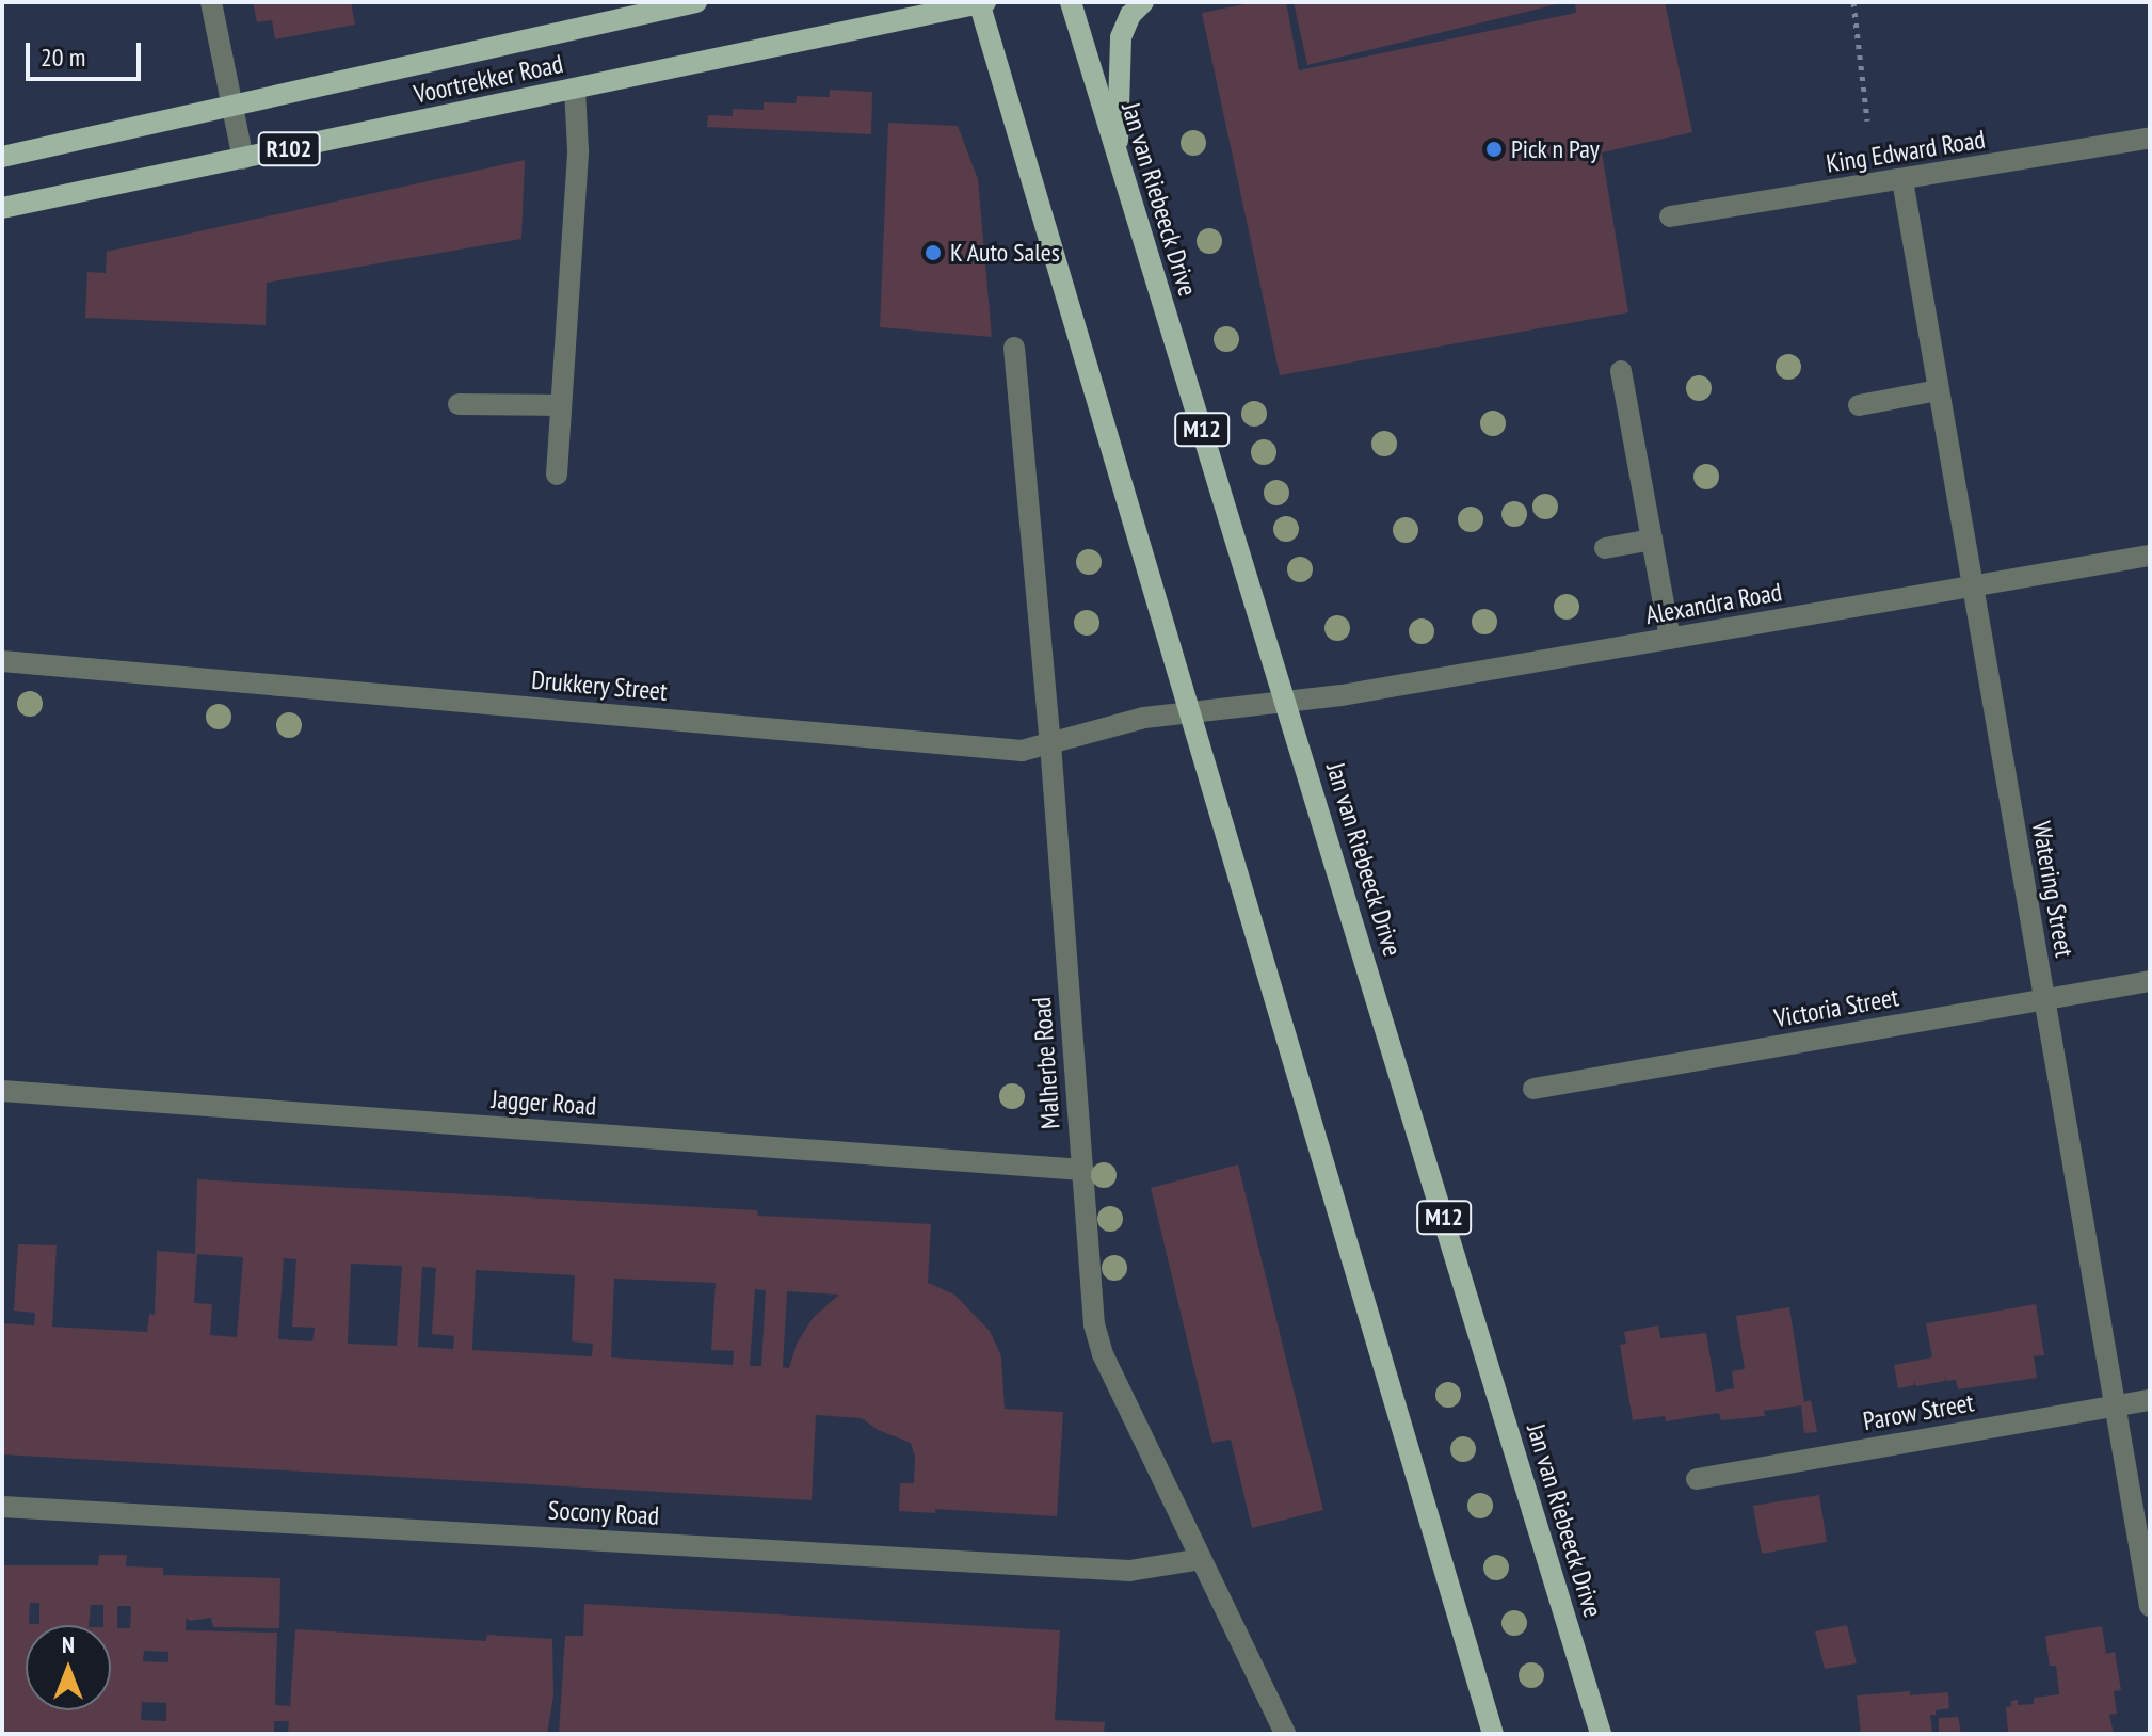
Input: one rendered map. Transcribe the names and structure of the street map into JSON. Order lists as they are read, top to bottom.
{
  "streets": {
    "main road": [
      "Voortrekker Road",
      "R102",
      "Jan van Riebeeck Drive",
      "M12"
    ],
    "street": [
      "King Edward Road",
      "Alexandra Road",
      "Drukkery Street",
      "Watering Street",
      "Victoria Street",
      "Malherbe Road",
      "Jagger Road",
      "Parow Street",
      "Socony Road"
    ]
  },
  "crossings": [
    ["King Edward Road", "Watering Street"],
    ["Jan van Riebeeck Drive", "Alexandra Road"],
    ["Alexandra Road", "Drukkery Street"],
    ["Alexandra Road", "Watering Street"],
    ["Drukkery Street", "Malherbe Road"],
    ["Watering Street", "Victoria Street"],
    ["Watering Street", "Parow Street"],
    ["Malherbe Road", "Jagger Road"],
    ["Malherbe Road", "Socony Road"]
  ],
  "places": ["Pick n Pay", "K Auto Sales"],
  "scale_bar": "20 m",
  "north": "top"
}
